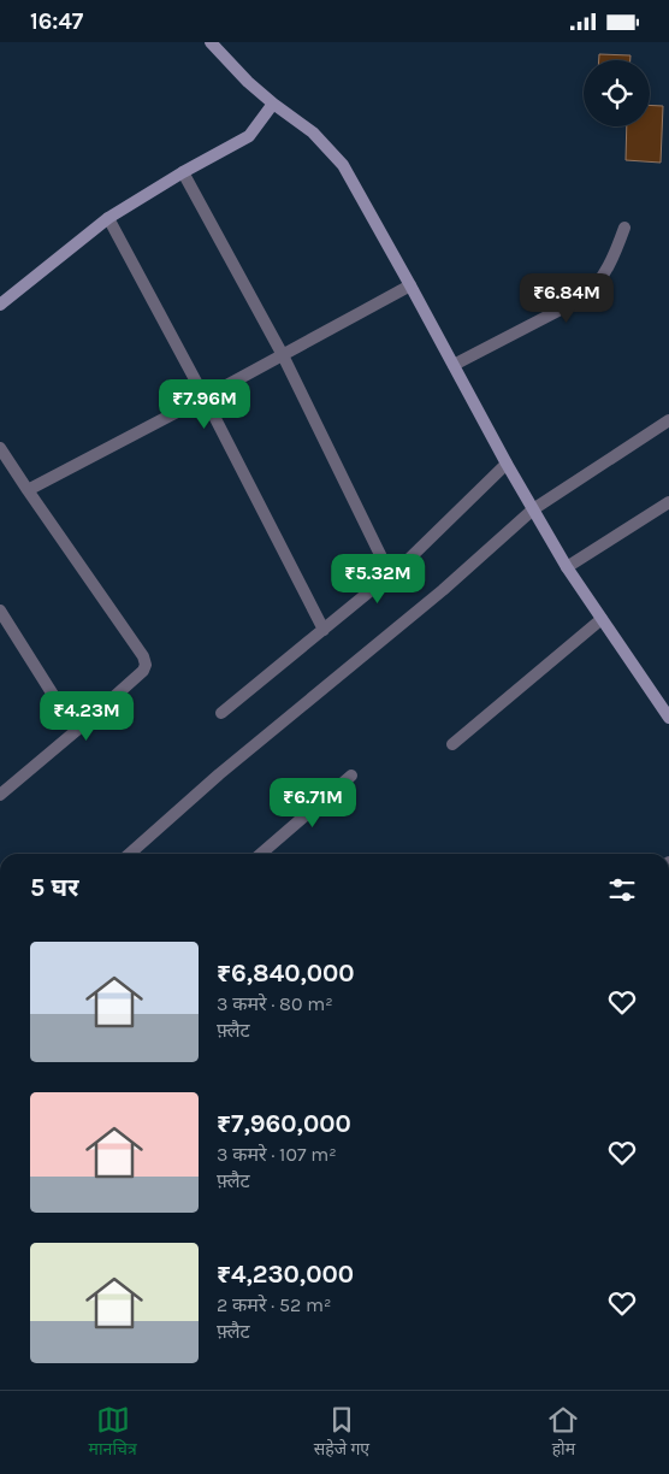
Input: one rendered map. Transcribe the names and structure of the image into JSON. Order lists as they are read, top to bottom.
{
  "page": {
    "status": "16:47",
    "price": [
      "₹6.84M",
      "₹7.96M",
      "₹5.32M",
      "₹4.23M",
      "₹6.71M"
    ],
    "heading": "5 घर",
    "list": [
      {
        "name": "₹6,840,000",
        "note": "3 कमरे · 80 m² · फ़्लैट"
      },
      {
        "name": "₹7,960,000",
        "note": "3 कमरे · 107 m² · फ़्लैट"
      },
      {
        "name": "₹4,230,000",
        "note": "2 कमरे · 52 m² · फ़्लैट"
      }
    ],
    "tabs": ["मानचित्र", "सहेजे गए", "होम"]
  }
}
